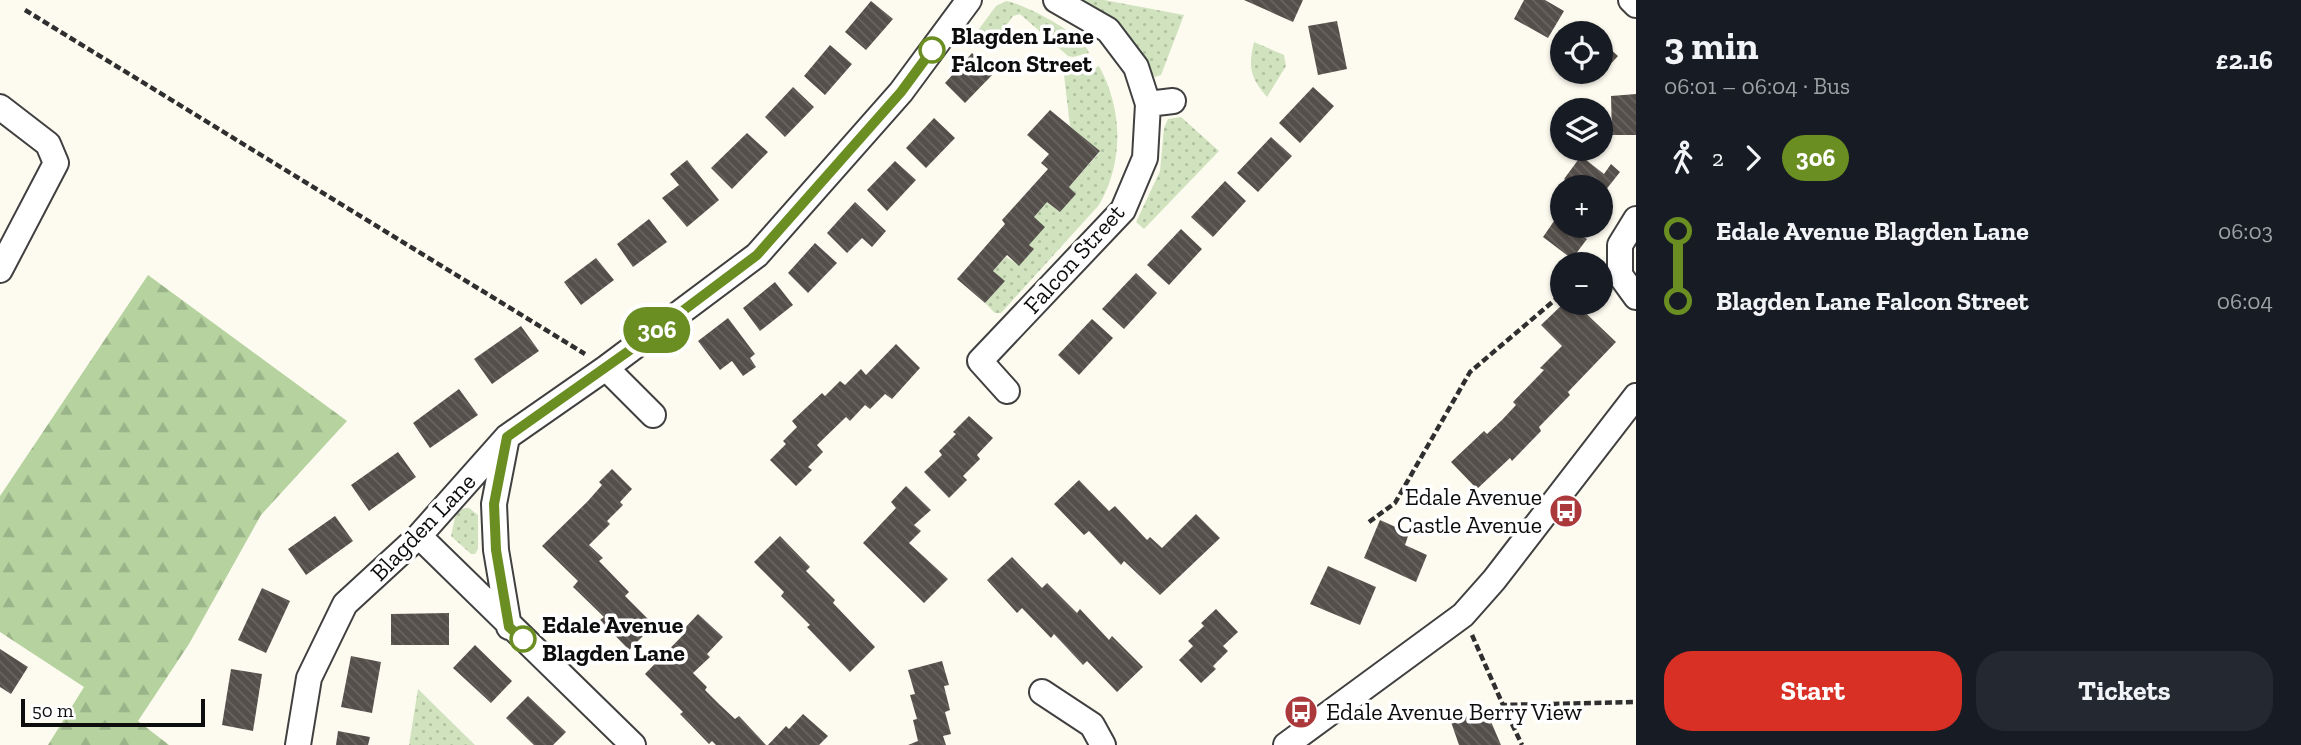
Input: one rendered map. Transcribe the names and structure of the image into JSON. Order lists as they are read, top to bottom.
{
  "streets": {
    "street": ["Falcon Street", "Blagden Lane"]
  },
  "places": {
    "other": ["Blagden Lane Falcon Street", "Edale Avenue Blagden Lane"],
    "bus stop": ["Edale Avenue Castle Avenue", "Edale Avenue Berry View"]
  },
  "lines": ["bus line 306"],
  "scale_bar": "50 m",
  "page": {
    "on_map": "306",
    "heading": ["3 min", "06:01 – 06:04 · Bus", "£2.16"],
    "map_buttons": ["+", "−"],
    "legs": ["2", "306"],
    "list": [
      {
        "name": "Edale Avenue Blagden Lane",
        "value": "06:03"
      },
      {
        "name": "Blagden Lane Falcon Street",
        "value": "06:04"
      }
    ],
    "buttons": ["Start", "Tickets"],
    "scale": "50 m"
  }
}
